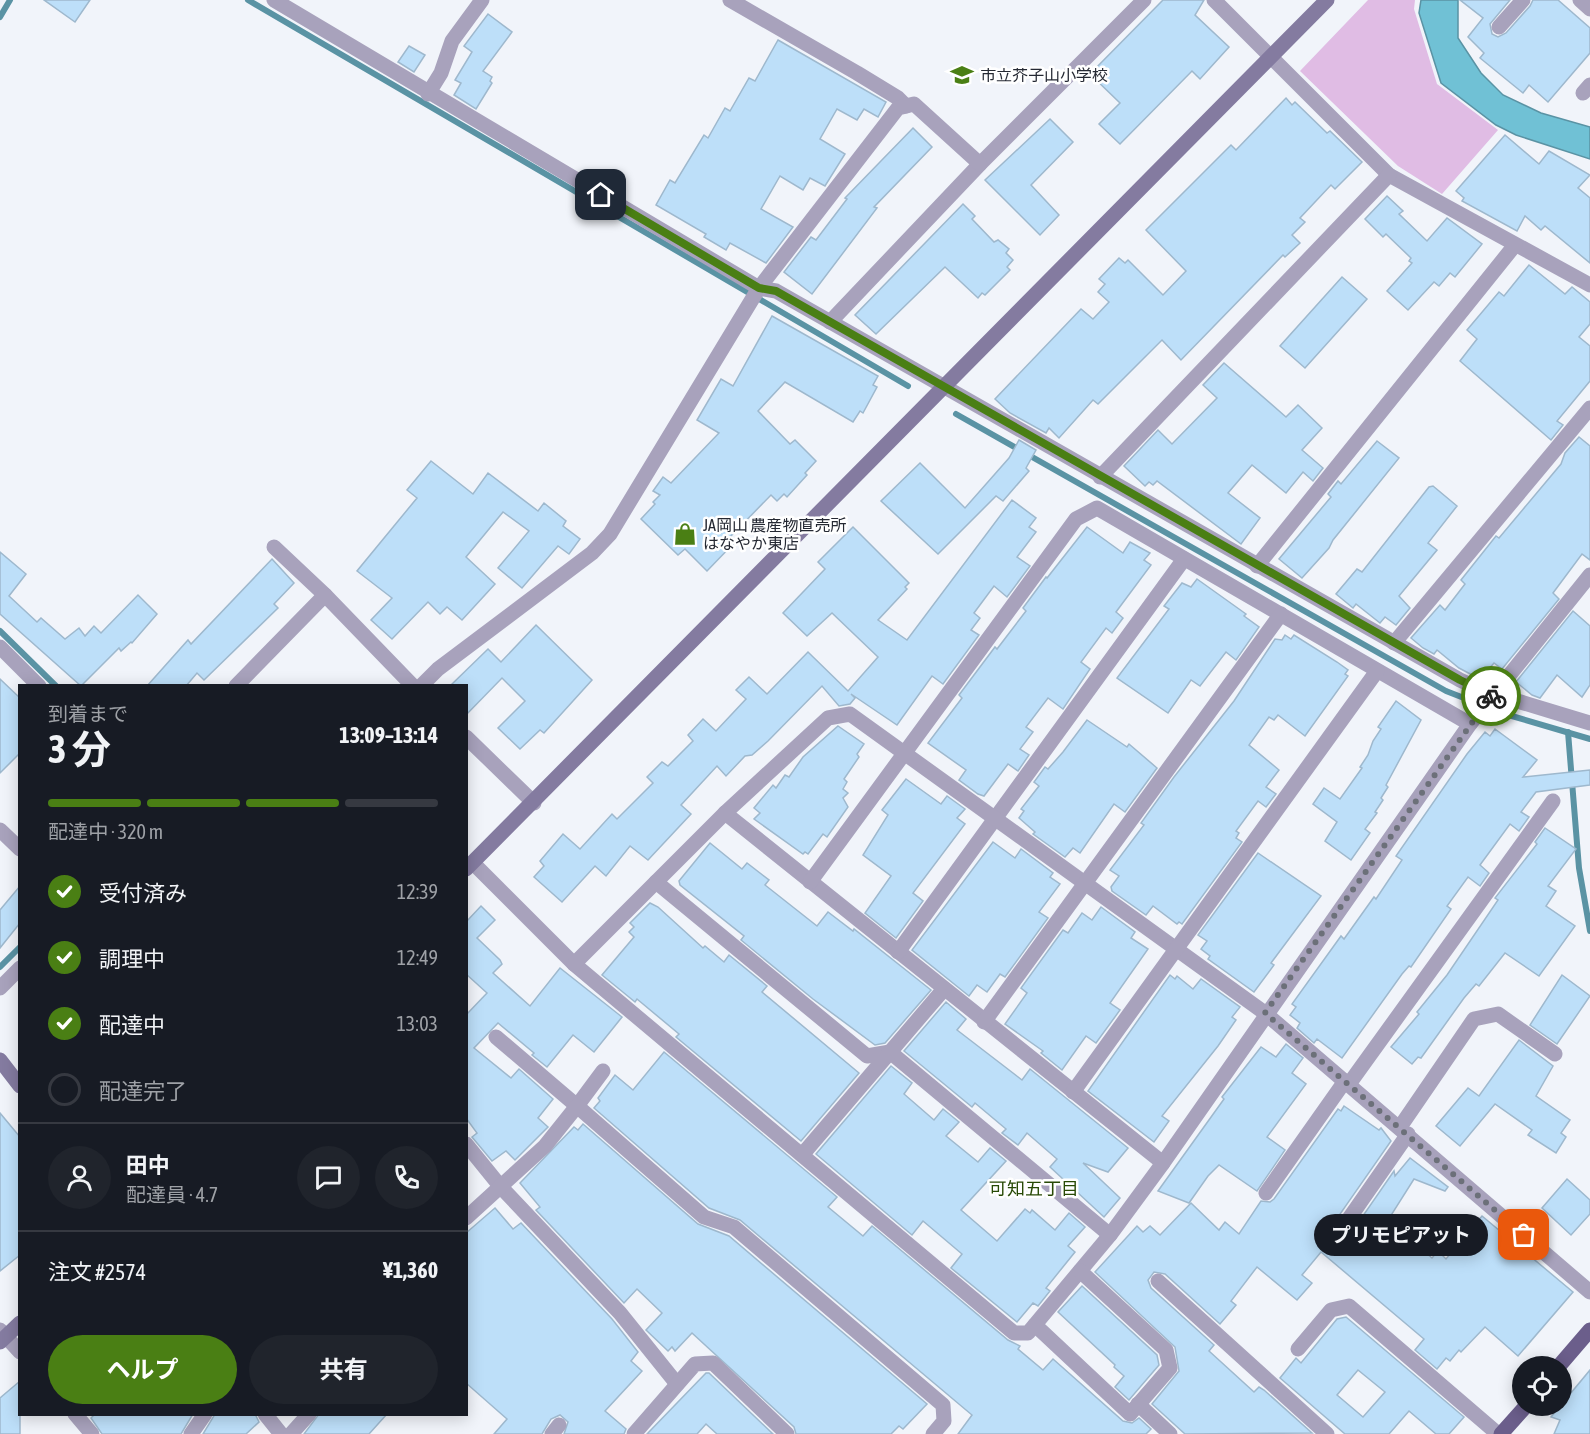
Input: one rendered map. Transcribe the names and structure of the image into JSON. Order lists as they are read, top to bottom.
{
  "districts": ["可知五丁目"],
  "places": {
    "school or university": ["市立芥子山小学校"],
    "shop": ["JA岡山 農産物直売所 はなやか東店"],
    "other": ["プリモピアット"]
  },
  "page": {
    "heading": ["3 分", "到着まで", "13:09–13:14"],
    "panel": [
      "田中",
      "配達員 · 4.7",
      "注文 #2574",
      "¥1,360"
    ],
    "bar": "配達中 · 320 m",
    "list": [
      ["受付済み", "12:39"],
      ["調理中", "12:49"],
      ["配達中", "13:03"],
      "配達完了"
    ],
    "bubble": "プリモピアット",
    "buttons": ["ヘルプ", "共有"]
  }
}
